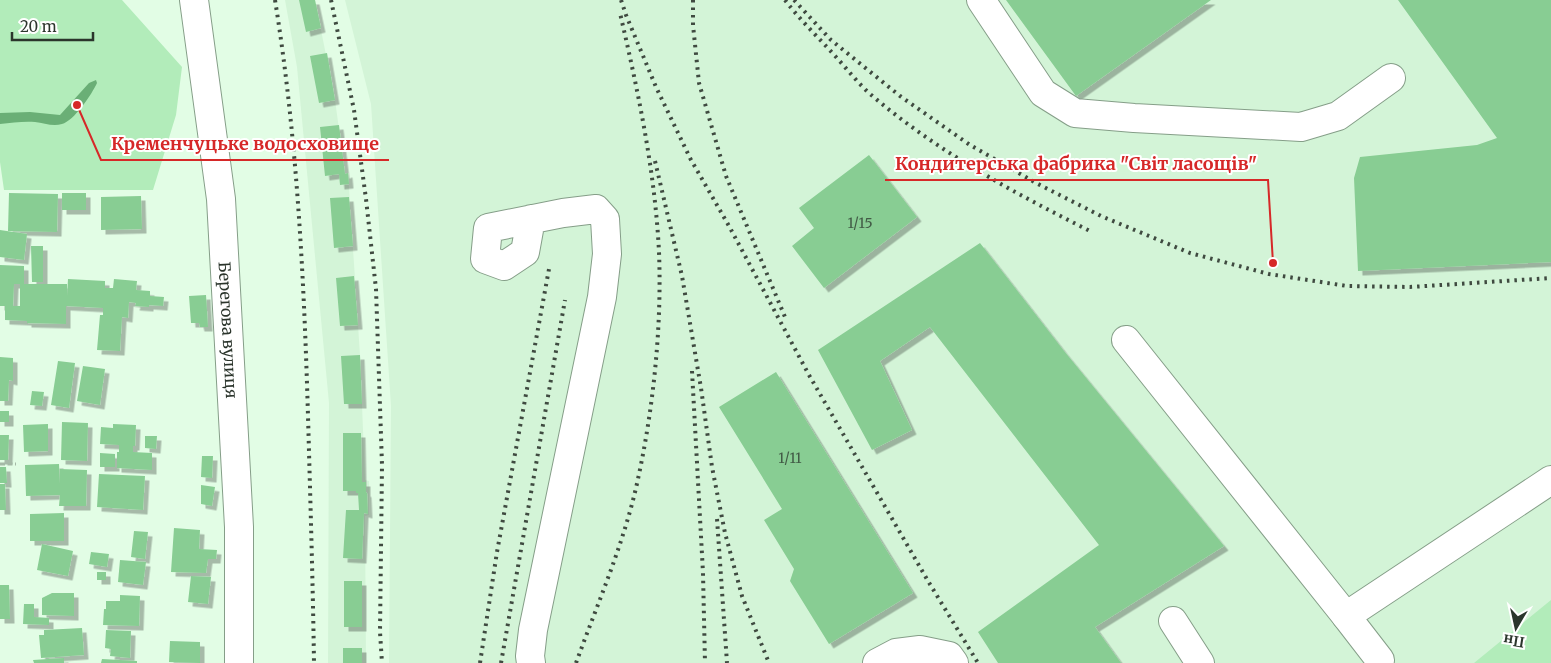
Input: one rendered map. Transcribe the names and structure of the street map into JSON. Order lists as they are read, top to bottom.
{
  "streets": {
    "street": ["Берегова вулиця"]
  },
  "places": ["Кременчуцьке водосховище", "Кондитерська фабрика \"Світ ласощів\""],
  "house_numbers": ["1/15", "1/11"],
  "scale_bar": "20 m",
  "north": "bottom"
}
